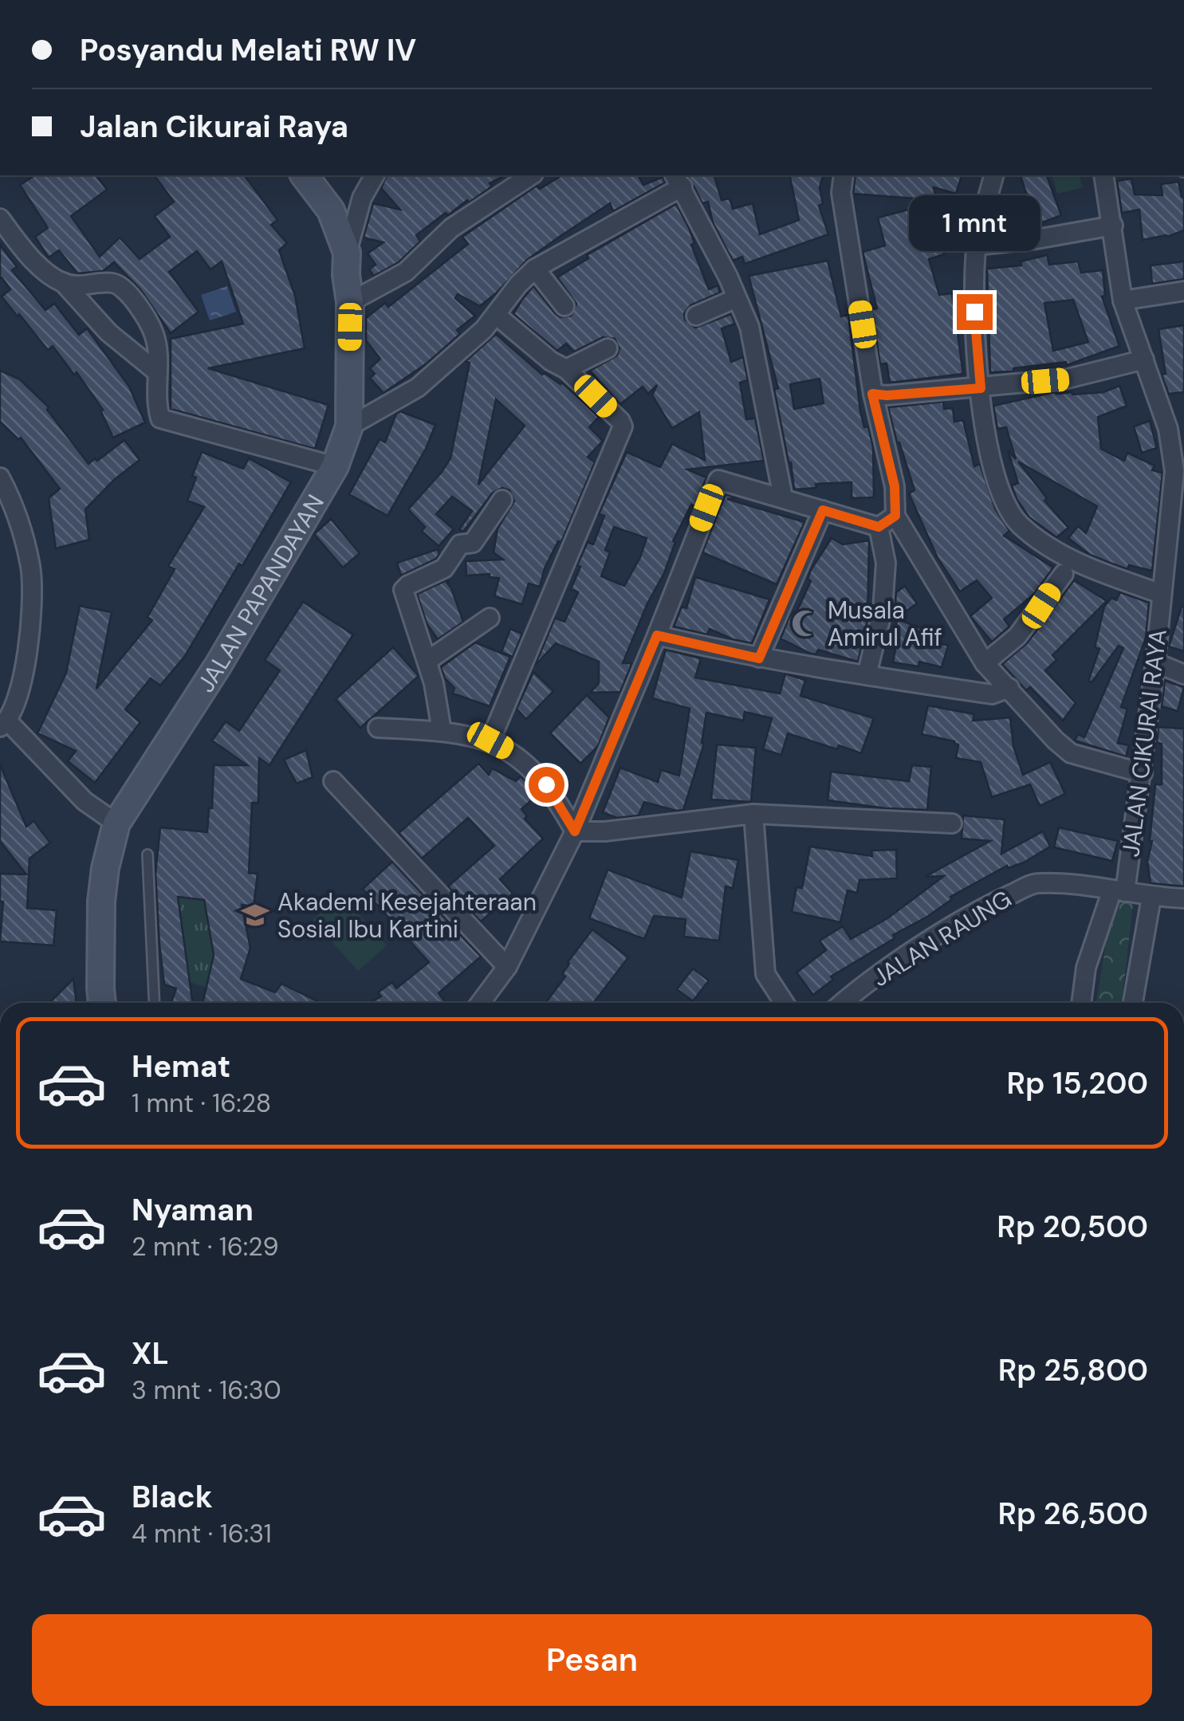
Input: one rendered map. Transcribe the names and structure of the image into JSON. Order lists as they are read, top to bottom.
{
  "streets": {
    "main road": ["JALAN PAPANDAYAN"],
    "street": ["JALAN CIKURAI RAYA", "JALAN RAUNG"]
  },
  "crossings": [
    ["JALAN CIKURAI RAYA", "JALAN RAUNG"]
  ],
  "places": {
    "mosque": ["Musala Amirul Afif"],
    "school or university": ["Akademi Kesejahteraan Sosial Ibu Kartini"]
  },
  "page": {
    "banner": ["Posyandu Melati RW IV", "Jalan Cikurai Raya"],
    "bubble": "1 mnt",
    "list": [
      {
        "name": "Hemat",
        "note": "1 mnt · 16:28",
        "value": "Rp 15,200"
      },
      {
        "name": "Nyaman",
        "note": "2 mnt · 16:29",
        "value": "Rp 20,500"
      },
      {
        "name": "XL",
        "note": "3 mnt · 16:30",
        "value": "Rp 25,800"
      },
      {
        "name": "Black",
        "note": "4 mnt · 16:31",
        "value": "Rp 26,500"
      }
    ],
    "buttons": "Pesan"
  }
}
